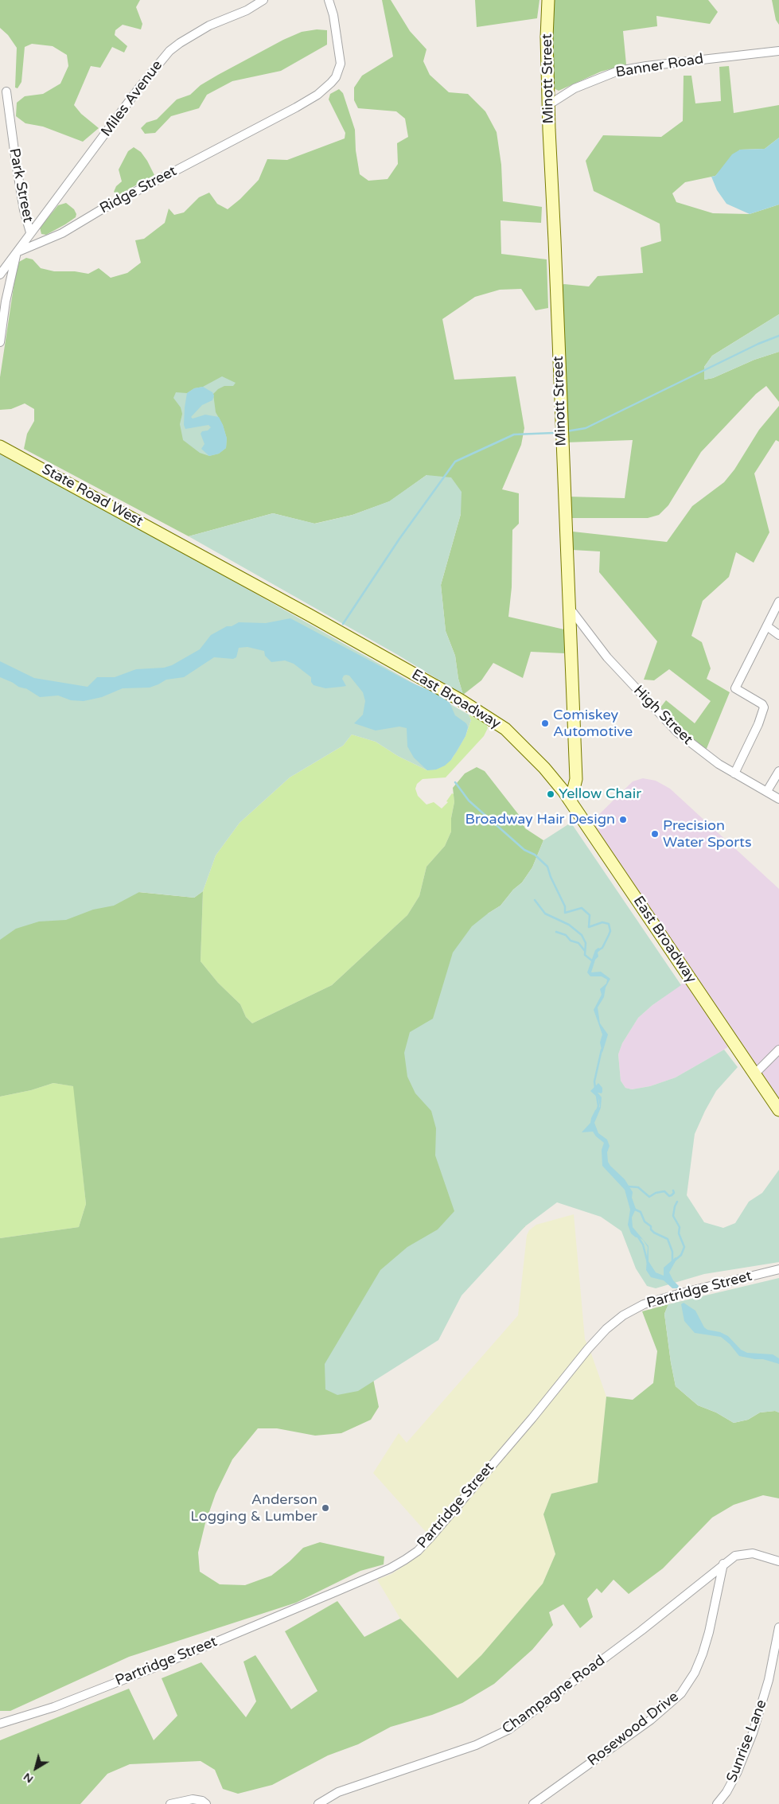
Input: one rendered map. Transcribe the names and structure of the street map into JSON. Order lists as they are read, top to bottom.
{
  "streets": {
    "main road": ["Minott Street", "State Road West", "East Broadway"],
    "street": [
      "Banner Road",
      "Miles Avenue",
      "Park Street",
      "Ridge Street",
      "High Street",
      "Partridge Street",
      "Champagne Road",
      "Rosewood Drive",
      "Sunrise Lane"
    ]
  },
  "crossings": [
    ["Banner Road", "Minott Street"],
    ["Minott Street", "East Broadway"],
    ["Minott Street", "High Street"],
    ["Miles Avenue", "Park Street"],
    ["Miles Avenue", "Ridge Street"],
    ["State Road West", "East Broadway"],
    ["Champagne Road", "Rosewood Drive"]
  ],
  "places": [
    "Comiskey Automotive",
    "Yellow Chair",
    "Broadway Hair Design",
    "Precision Water Sports",
    "Anderson Logging & Lumber"
  ],
  "north": "bottom left"
}
